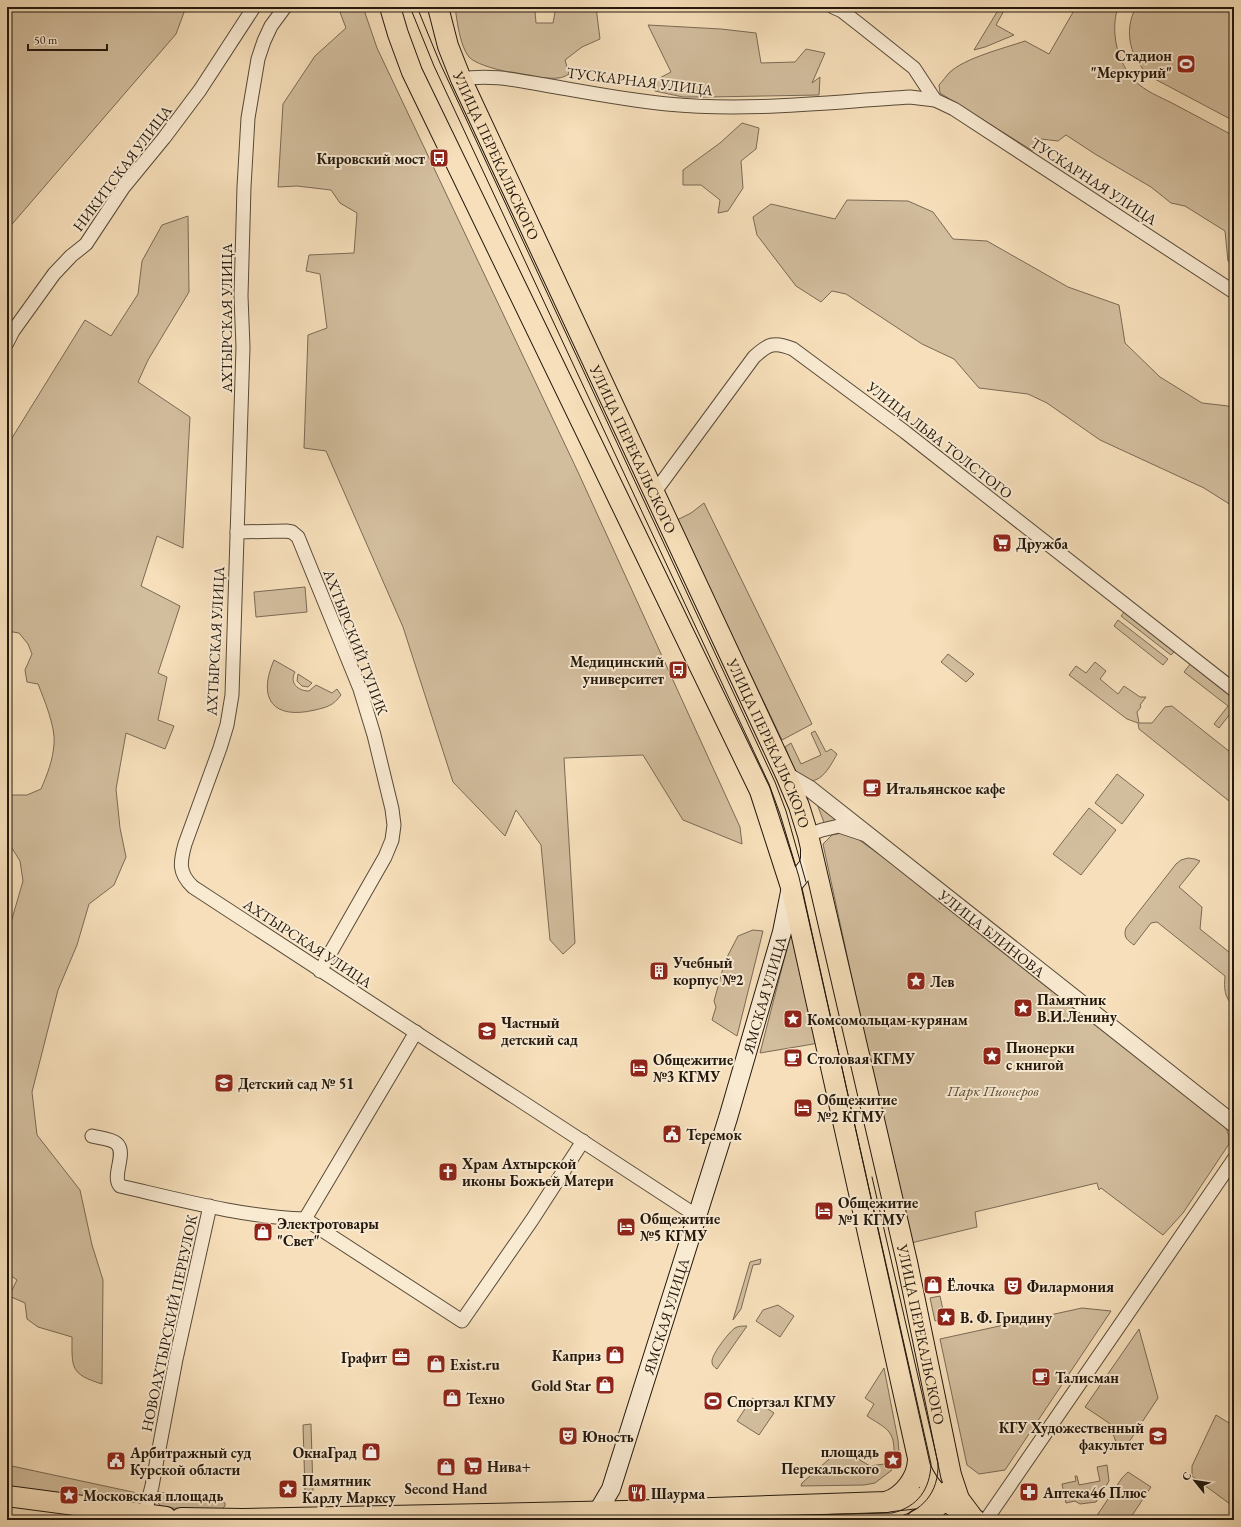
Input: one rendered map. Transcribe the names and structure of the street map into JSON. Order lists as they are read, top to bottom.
{
  "streets": {
    "main road": ["УЛИЦА ПЕРЕКАЛЬСКОГО", "ЯМСКАЯ УЛИЦА"],
    "street": [
      "ТУСКАРНАЯ УЛИЦА",
      "НИКИТСКАЯ УЛИЦА",
      "АХТЫРСКАЯ УЛИЦА",
      "УЛИЦА ЛЬВА ТОЛСТОГО",
      "АХТЫРСКИЙ ТУПИК",
      "УЛИЦА БЛИНОВА",
      "НОВОАХТЫРСКИЙ ПЕРЕУЛОК"
    ]
  },
  "crossings": [
    ["ТУСКАРНАЯ УЛИЦА", "УЛИЦА ПЕРЕКАЛЬСКОГО"],
    ["УЛИЦА ПЕРЕКАЛЬСКОГО", "УЛИЦА ЛЬВА ТОЛСТОГО"],
    ["УЛИЦА ПЕРЕКАЛЬСКОГО", "УЛИЦА БЛИНОВА"],
    ["УЛИЦА ПЕРЕКАЛЬСКОГО", "ЯМСКАЯ УЛИЦА"],
    ["АХТЫРСКАЯ УЛИЦА", "АХТЫРСКИЙ ТУПИК"],
    ["АХТЫРСКАЯ УЛИЦА", "ЯМСКАЯ УЛИЦА"]
  ],
  "parks": ["Парк Пионеров"],
  "places": {
    "sports": ["Стадион \"Меркурий\"", "Спортзал КГМУ"],
    "bus stop": ["Кировский мост", "Медицинский университет"],
    "supermarket": ["Дружба", "Нива+"],
    "cafe": ["Итальянское кафе", "Столовая КГМУ", "Талисман"],
    "building": ["Учебный корпус №2"],
    "place": [
      "Лев",
      "Памятник В.И.Ленину",
      "Комсомольцам-курянам",
      "Пионерки с книгой",
      "В. Ф. Гридину",
      "площадь Перекальского",
      "Памятник Карлу Марксу",
      "Московская площадь"
    ],
    "school or university": ["Частный детский сад", "Детский сад № 51", "КГУ Художественный факультет"],
    "hotel": [
      "Общежитие №3 КГМУ",
      "Общежитие №2 КГМУ",
      "Общежитие №1 КГМУ",
      "Общежитие №5 КГМУ"
    ],
    "public building": ["Теремок", "Арбитражный суд Курской области"],
    "church": ["Храм Ахтырской иконы Божьей Матери"],
    "shop": [
      "Электротовары \"Свет\"",
      "Ёлочка",
      "Каприз",
      "Exist.ru",
      "Gold Star",
      "Техно",
      "ОкнаГрад",
      "Second Hand"
    ],
    "theatre": ["Филармония", "Юность"],
    "office": ["Графит"],
    "pharmacy": ["Аптека46 Плюс"],
    "restaurant": ["Шаурма"]
  },
  "scale_bar": "50 m",
  "north": "top left"
}
